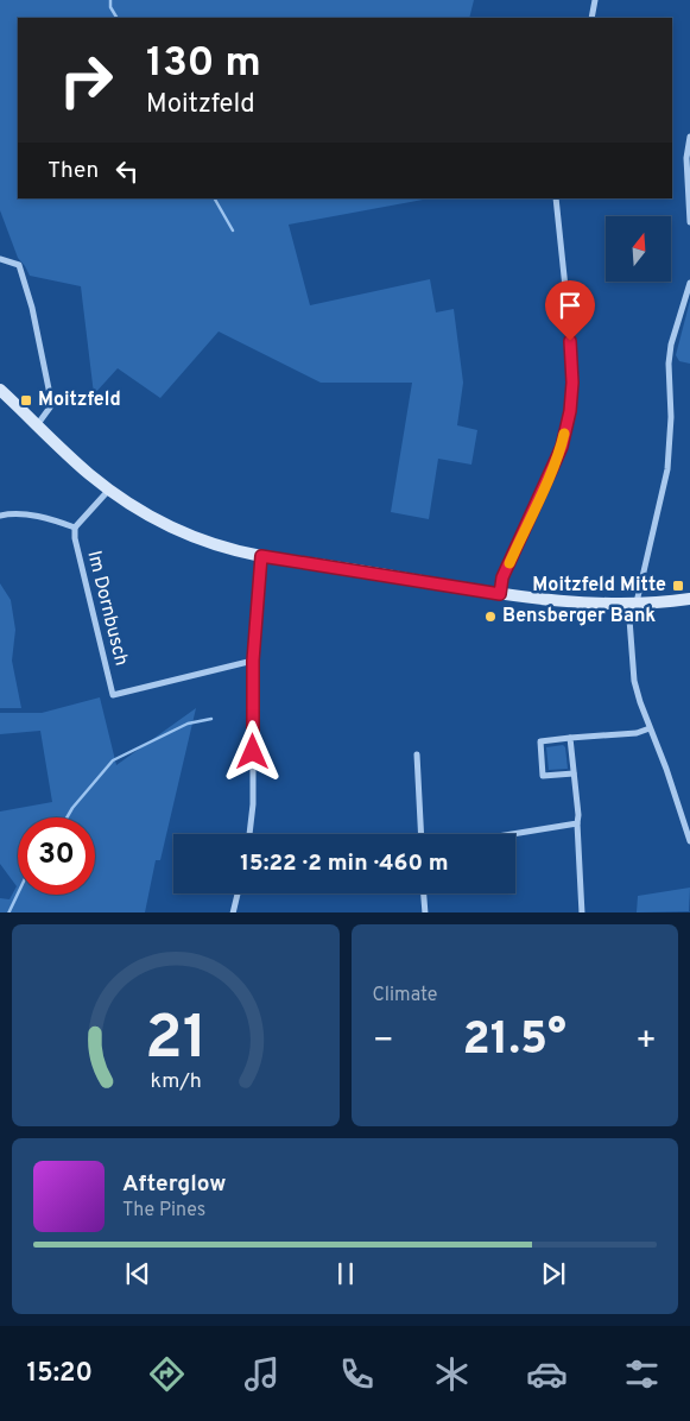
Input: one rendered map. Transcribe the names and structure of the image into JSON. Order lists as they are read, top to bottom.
{
  "streets": {
    "street": ["Im Dornbusch"]
  },
  "places": {
    "transit": ["Moitzfeld", "Moitzfeld Mitte"],
    "other": ["Bensberger Bank"]
  },
  "north": "top",
  "page": {
    "turn": ["130 m", "Moitzfeld"],
    "then": "Then",
    "limit": "30",
    "trip": "15:22 · 2 min · 460 m",
    "tile": "Climate",
    "heat": ["−", "21.5°", "+"],
    "song": ["Afterglow", "The Pines"],
    "tabs": "15:20",
    "gauge": ["21", "km/h"]
  }
}
